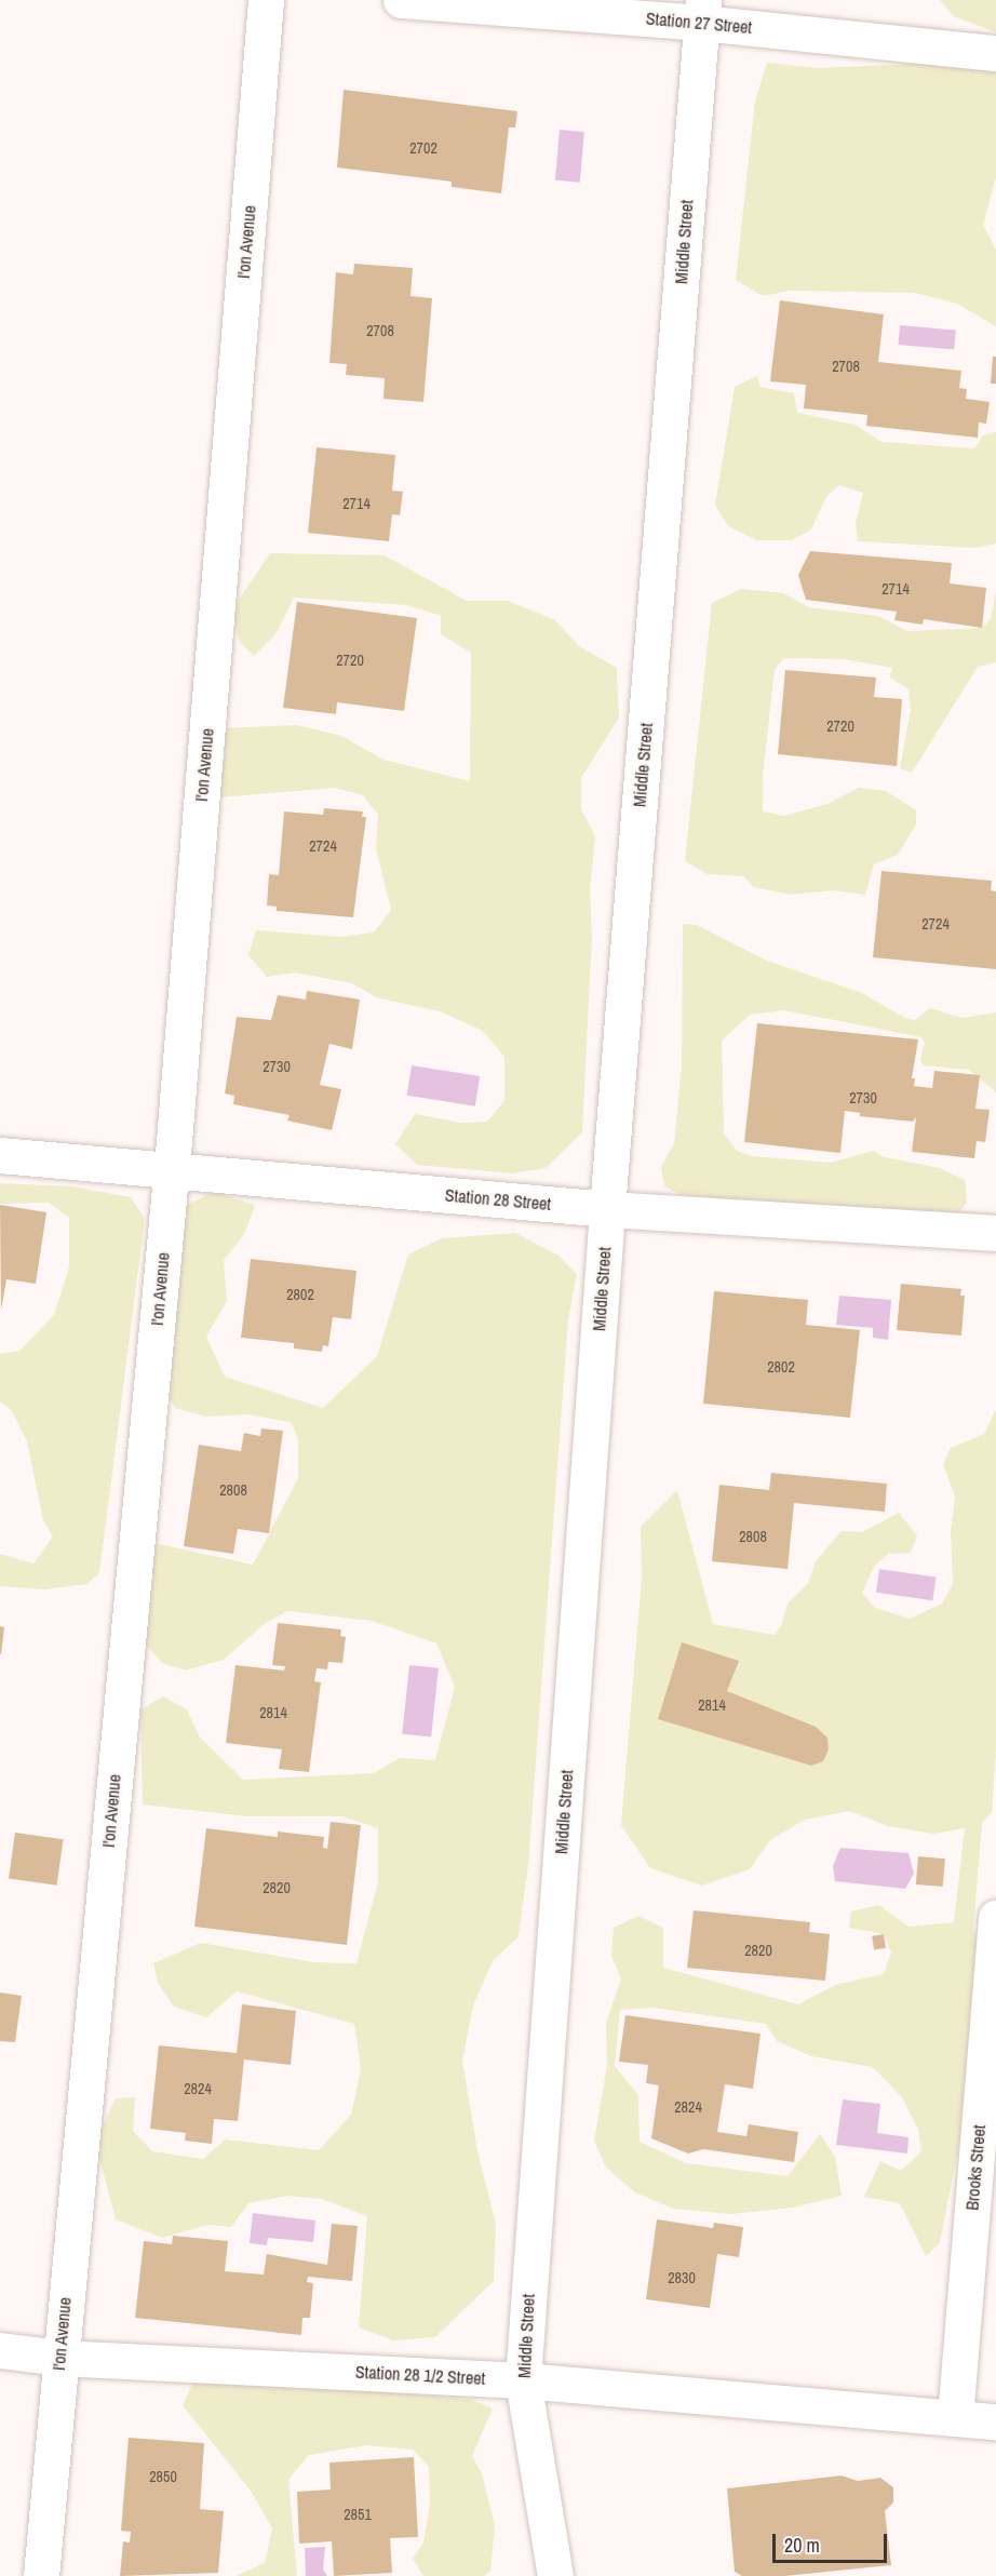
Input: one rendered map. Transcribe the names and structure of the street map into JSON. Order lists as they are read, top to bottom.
{
  "streets": {
    "street": [
      "Station 27 Street",
      "I'on Avenue",
      "Middle Street",
      "Station 28 Street",
      "Brooks Street",
      "Station 28 1/2 Street"
    ]
  },
  "crossings": [
    ["Station 27 Street", "Middle Street"],
    ["I'on Avenue", "Station 28 Street"],
    ["I'on Avenue", "Station 28 1/2 Street"],
    ["Middle Street", "Station 28 Street"],
    ["Middle Street", "Station 28 1/2 Street"],
    ["Brooks Street", "Station 28 1/2 Street"]
  ],
  "house_numbers": [
    "2702",
    "2708",
    "2708",
    "2714",
    "2714",
    "2720",
    "2720",
    "2724",
    "2724",
    "2730",
    "2730",
    "2802",
    "2802",
    "2808",
    "2808",
    "2814",
    "2814",
    "2820",
    "2820",
    "2824",
    "2824",
    "2830",
    "2850",
    "2851"
  ],
  "scale_bar": "20 m"
}
